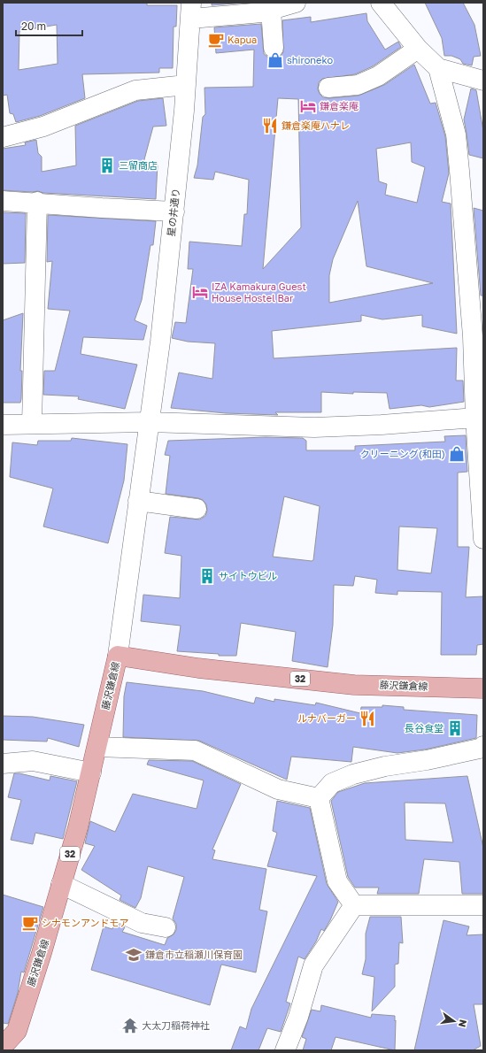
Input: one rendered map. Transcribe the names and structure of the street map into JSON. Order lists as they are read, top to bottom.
{
  "streets": {
    "main road": ["32", "藤沢鎌倉線"],
    "street": ["星の井通り"]
  },
  "crossings": [
    ["星の井通り", "藤沢鎌倉線"]
  ],
  "places": {
    "cafe": ["Kapua", "シナモンアンドモア"],
    "shop": ["shironeko", "クリーニング(和田)"],
    "hotel": ["鎌倉楽庵", "IZA Kamakura Guest House Hostel Bar"],
    "restaurant": ["鎌倉楽庵ハナレ", "ルナバーガー"],
    "building": ["三留商店", "サイトウビル", "長谷食堂"],
    "school or university": ["鎌倉市立稲瀬川保育園"],
    "temple": ["大太刀稲荷神社"]
  },
  "scale_bar": "20 m",
  "north": "right"
}
